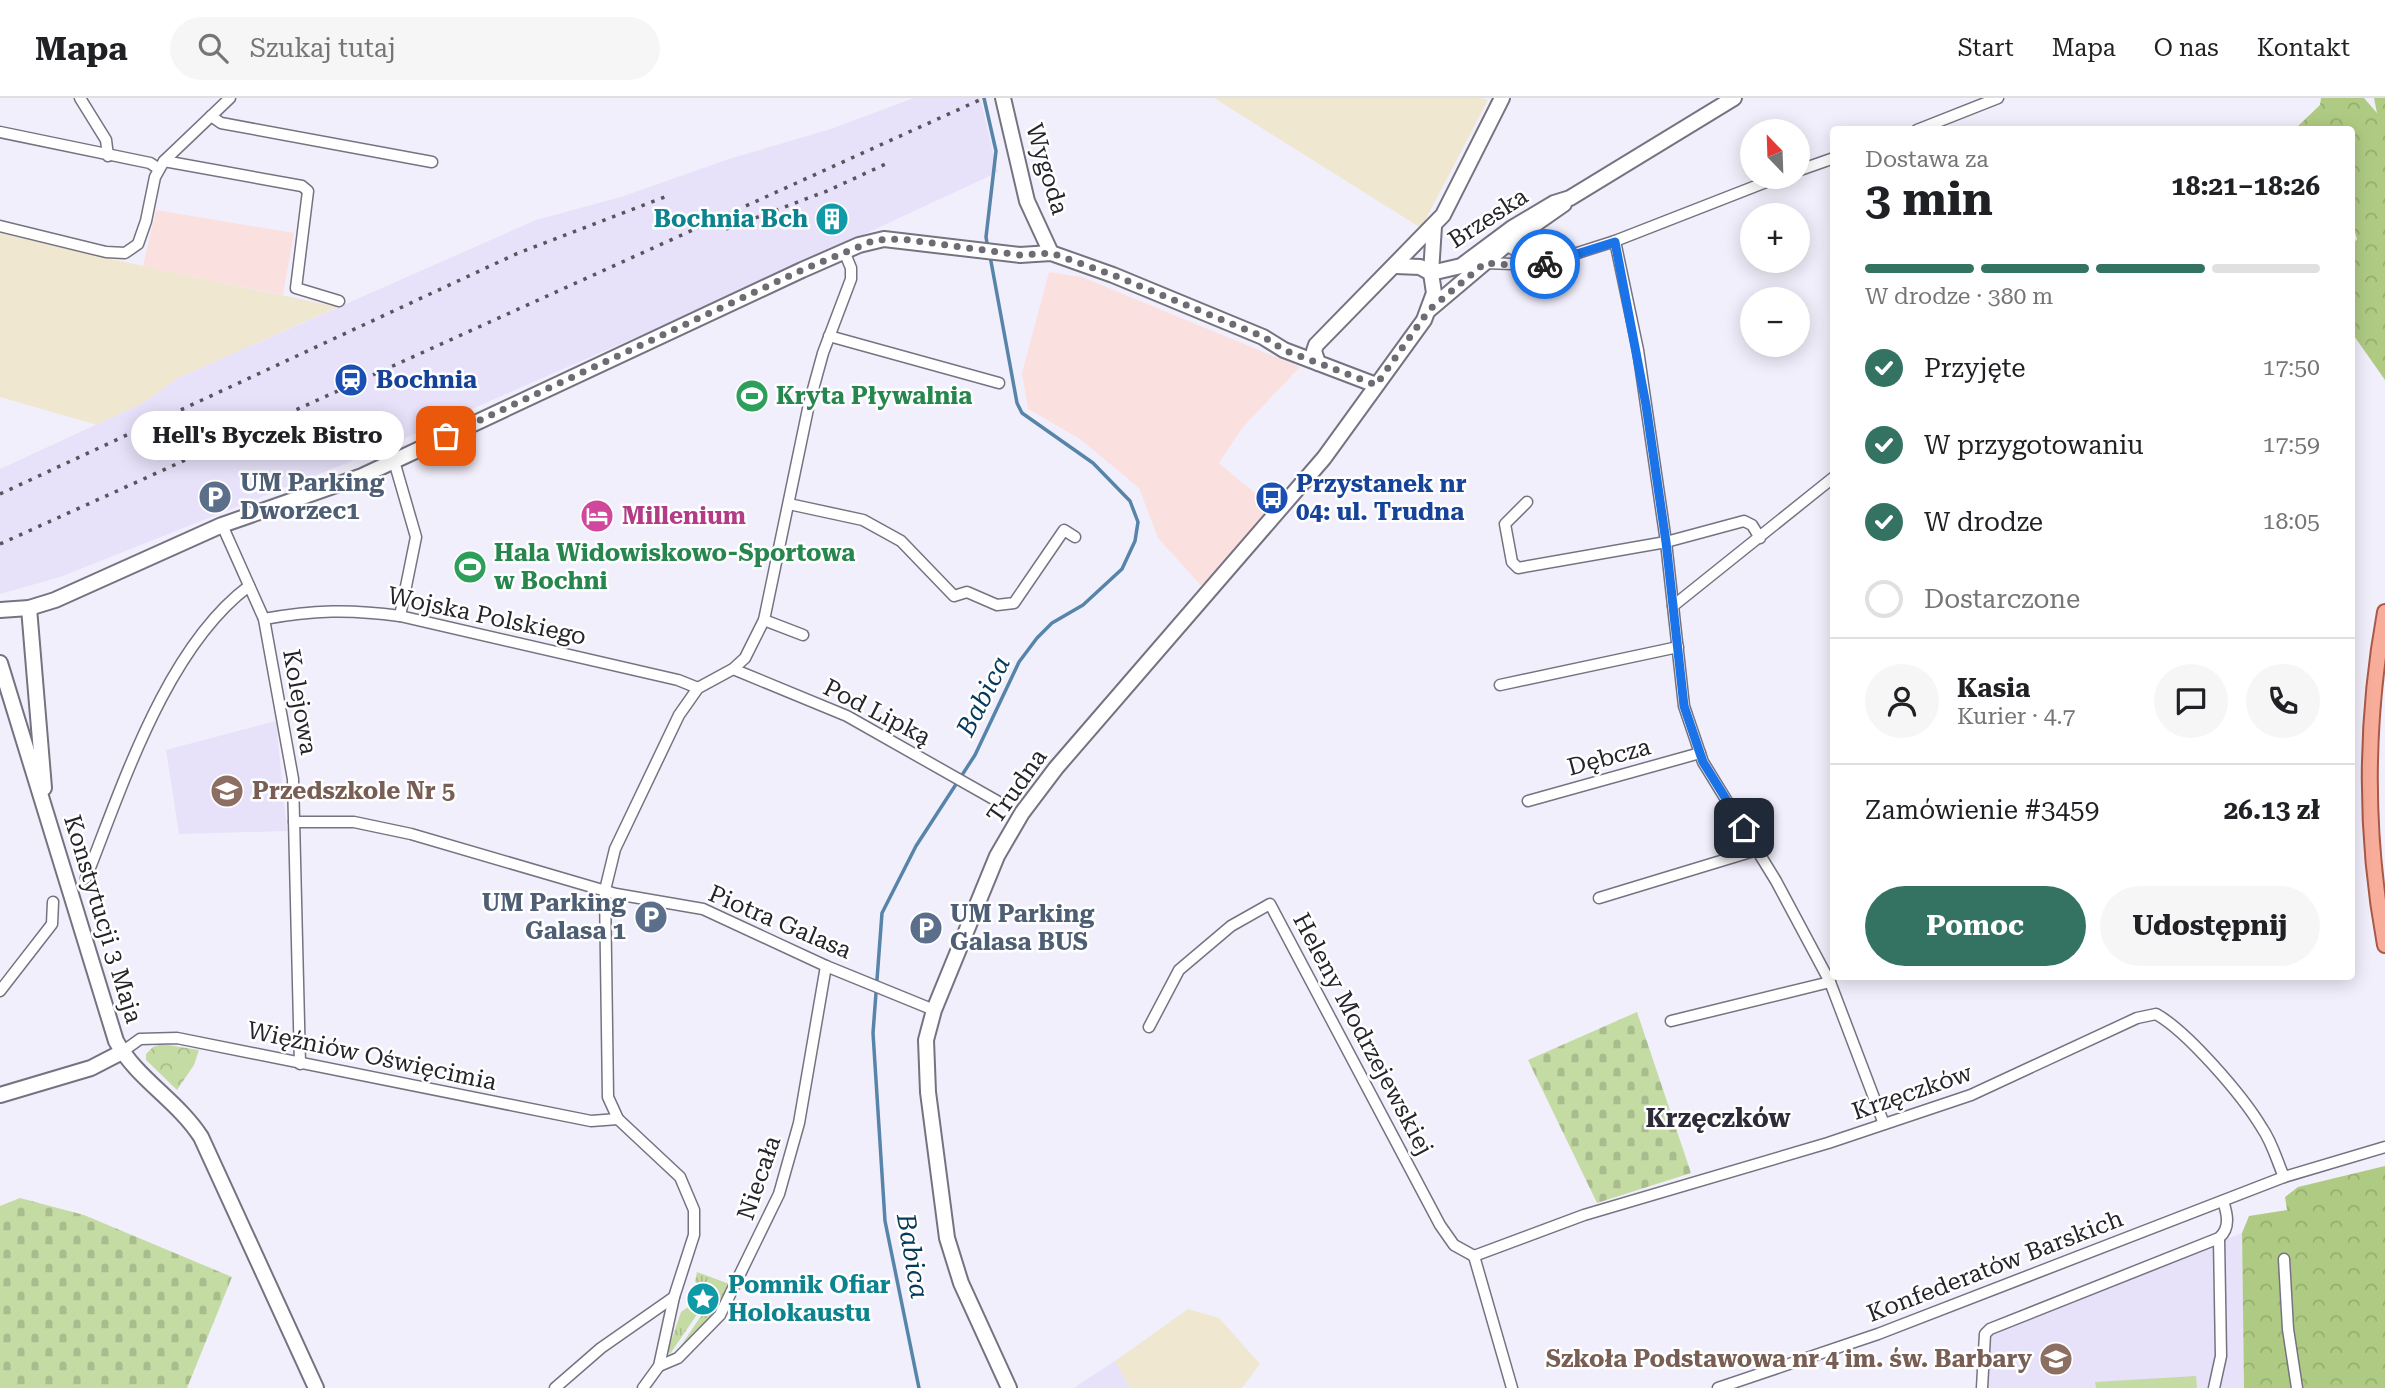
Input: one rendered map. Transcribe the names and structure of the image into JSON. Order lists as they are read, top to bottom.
{
  "streets": {
    "main road": [
      "Wygoda",
      "Brzeska",
      "Trudna",
      "Konstytucji 3 Maja"
    ],
    "street": [
      "Wojska Polskiego",
      "Kolejowa",
      "Pod Lipką",
      "Dębcza",
      "Piotra Galasa",
      "Heleny Modrzejewskiej",
      "Więźniów Oświęcimia",
      "Krzęczków",
      "Niecała",
      "Konfederatów Barskich"
    ]
  },
  "crossings": [
    ["Brzeska", "Trudna"],
    ["Wojska Polskiego", "Kolejowa"],
    ["Kolejowa", "Piotra Galasa"],
    ["Kolejowa", "Więźniów Oświęcimia"],
    ["Trudna", "Piotra Galasa"],
    ["Konstytucji 3 Maja", "Więźniów Oświęcimia"],
    ["Piotra Galasa", "Niecała"],
    ["Heleny Modrzejewskiej", "Krzęczków"],
    ["Więźniów Oświęcimia", "Niecała"],
    ["Krzęczków", "Konfederatów Barskich"]
  ],
  "districts": ["Krzęczków"],
  "water": ["Babica"],
  "places": {
    "building": ["Bochnia Bch"],
    "station": ["Bochnia"],
    "sports": ["Kryta Pływalnia", "Hala Widowiskowo-Sportowa w Bochni"],
    "other": ["Hell's Byczek Bistro"],
    "parking": ["UM Parking Dworzec1", "UM Parking Galasa 1", "UM Parking Galasa BUS"],
    "bus stop": ["Przystanek nr 04: ul. Trudna"],
    "hotel": ["Millenium"],
    "school or university": ["Przedszkole Nr 5", "Szkoła Podstawowa nr 4 im. św. Barbary"],
    "place": ["Pomnik Ofiar Holokaustu"]
  },
  "north": "top left",
  "page": {
    "header": "Mapa",
    "search": "Szukaj tutaj",
    "nav": [
      "Start",
      "Mapa",
      "O nas",
      "Kontakt"
    ],
    "map_buttons": ["+", "−"],
    "heading": ["3 min", "Dostawa za", "18:21–18:26"],
    "panel": [
      "Kasia",
      "Kurier · 4.7",
      "Zamówienie #3459",
      "26.13 zł"
    ],
    "bar": "W drodze · 380 m",
    "list": [
      ["Przyjęte", "17:50"],
      ["W przygotowaniu", "17:59"],
      ["W drodze", "18:05"],
      "Dostarczone"
    ],
    "bubble": "Hell's Byczek Bistro",
    "buttons": ["Pomoc", "Udostępnij"]
  }
}
